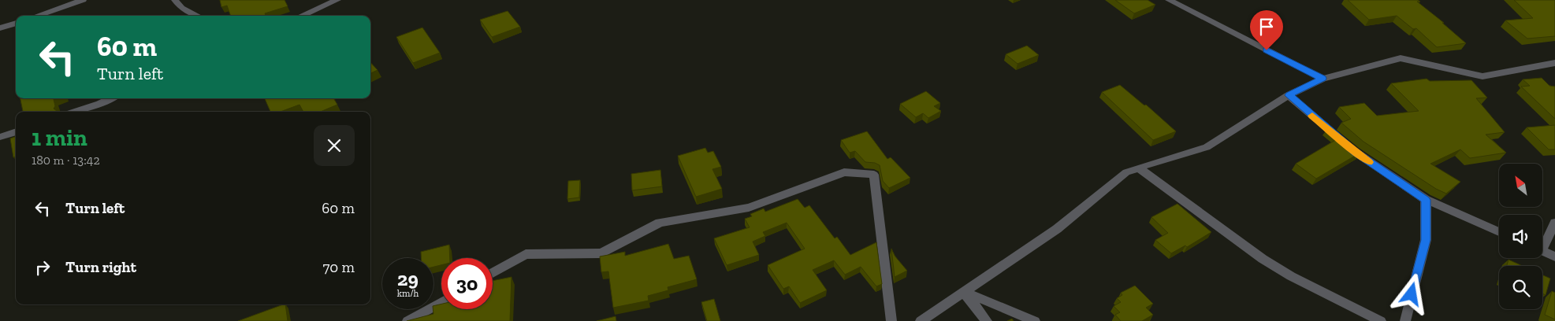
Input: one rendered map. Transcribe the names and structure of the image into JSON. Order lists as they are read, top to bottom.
{
  "north": "top left",
  "page": {
    "turn": ["60 m", "Turn left"],
    "heading": ["1 min", "180 m · 13:42"],
    "list": [
      {
        "name": "Turn left",
        "value": "60 m"
      },
      {
        "name": "Turn right",
        "value": "70 m"
      }
    ],
    "speed": "29 km/h",
    "limit": "30"
  }
}
